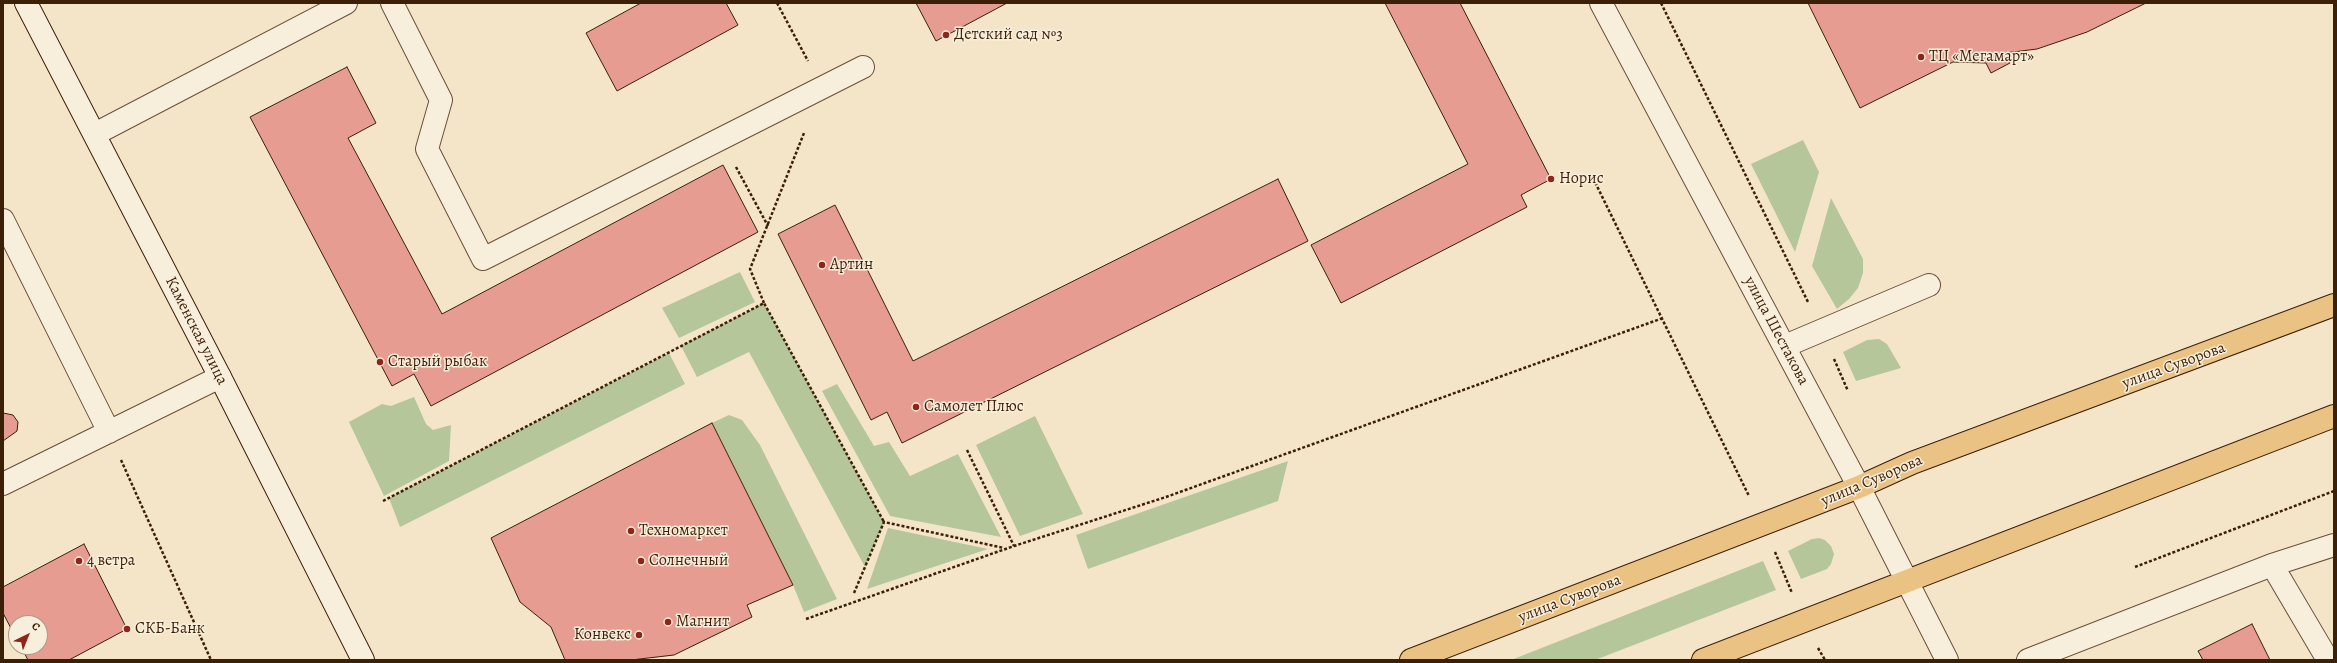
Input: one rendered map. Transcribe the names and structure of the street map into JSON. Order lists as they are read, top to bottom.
{
  "streets": {
    "main road": ["улица Суворова"],
    "street": ["Каменская улица", "улица Шестакова"]
  },
  "crossings": [
    ["улица Шестакова", "улица Суворова"]
  ],
  "places": [
    "Детский сад №3",
    "ТЦ «Мегамарт»",
    "Норис",
    "Артин",
    "Старый рыбак",
    "Самолет Плюс",
    "Техномаркет",
    "4 ветра",
    "Солнечный",
    "Магнит",
    "СКБ-Банк",
    "Конвекс"
  ],
  "north": "top right"
}
